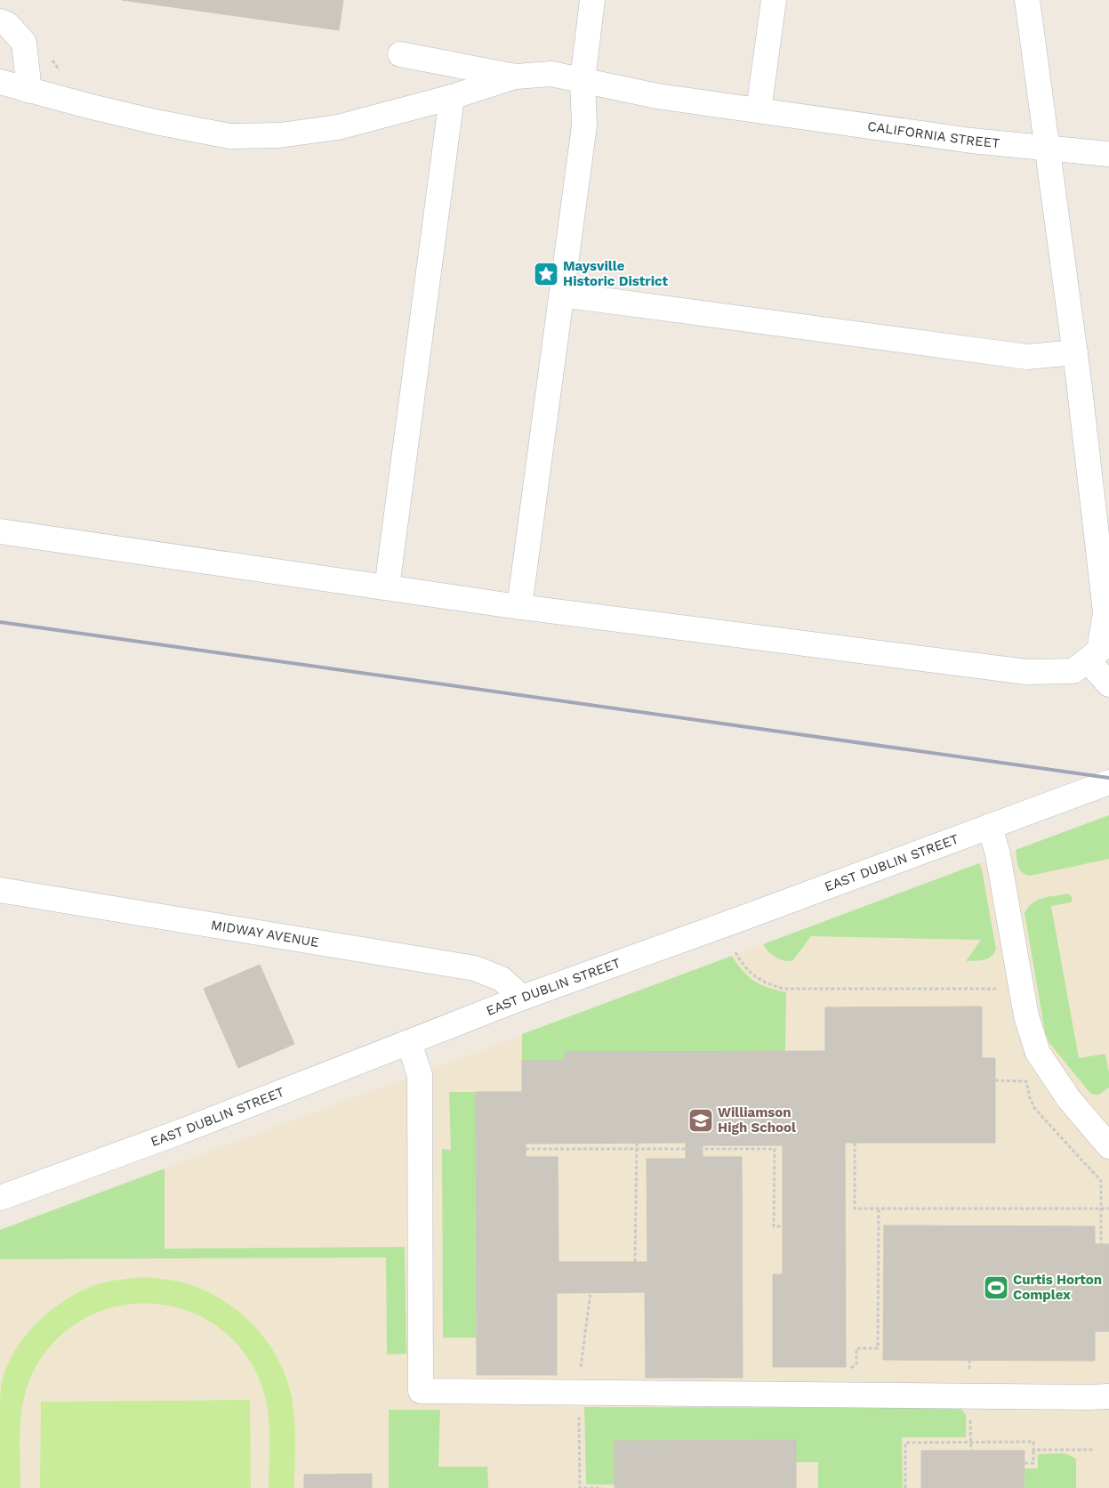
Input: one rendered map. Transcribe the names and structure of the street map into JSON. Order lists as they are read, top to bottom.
{
  "streets": {
    "street": ["CALIFORNIA STREET", "EAST DUBLIN STREET", "MIDWAY AVENUE"]
  },
  "crossings": [
    ["EAST DUBLIN STREET", "MIDWAY AVENUE"]
  ],
  "places": {
    "place": ["Maysville Historic District"],
    "school or university": ["Williamson High School"],
    "sports": ["Curtis Horton Complex"]
  }
}
